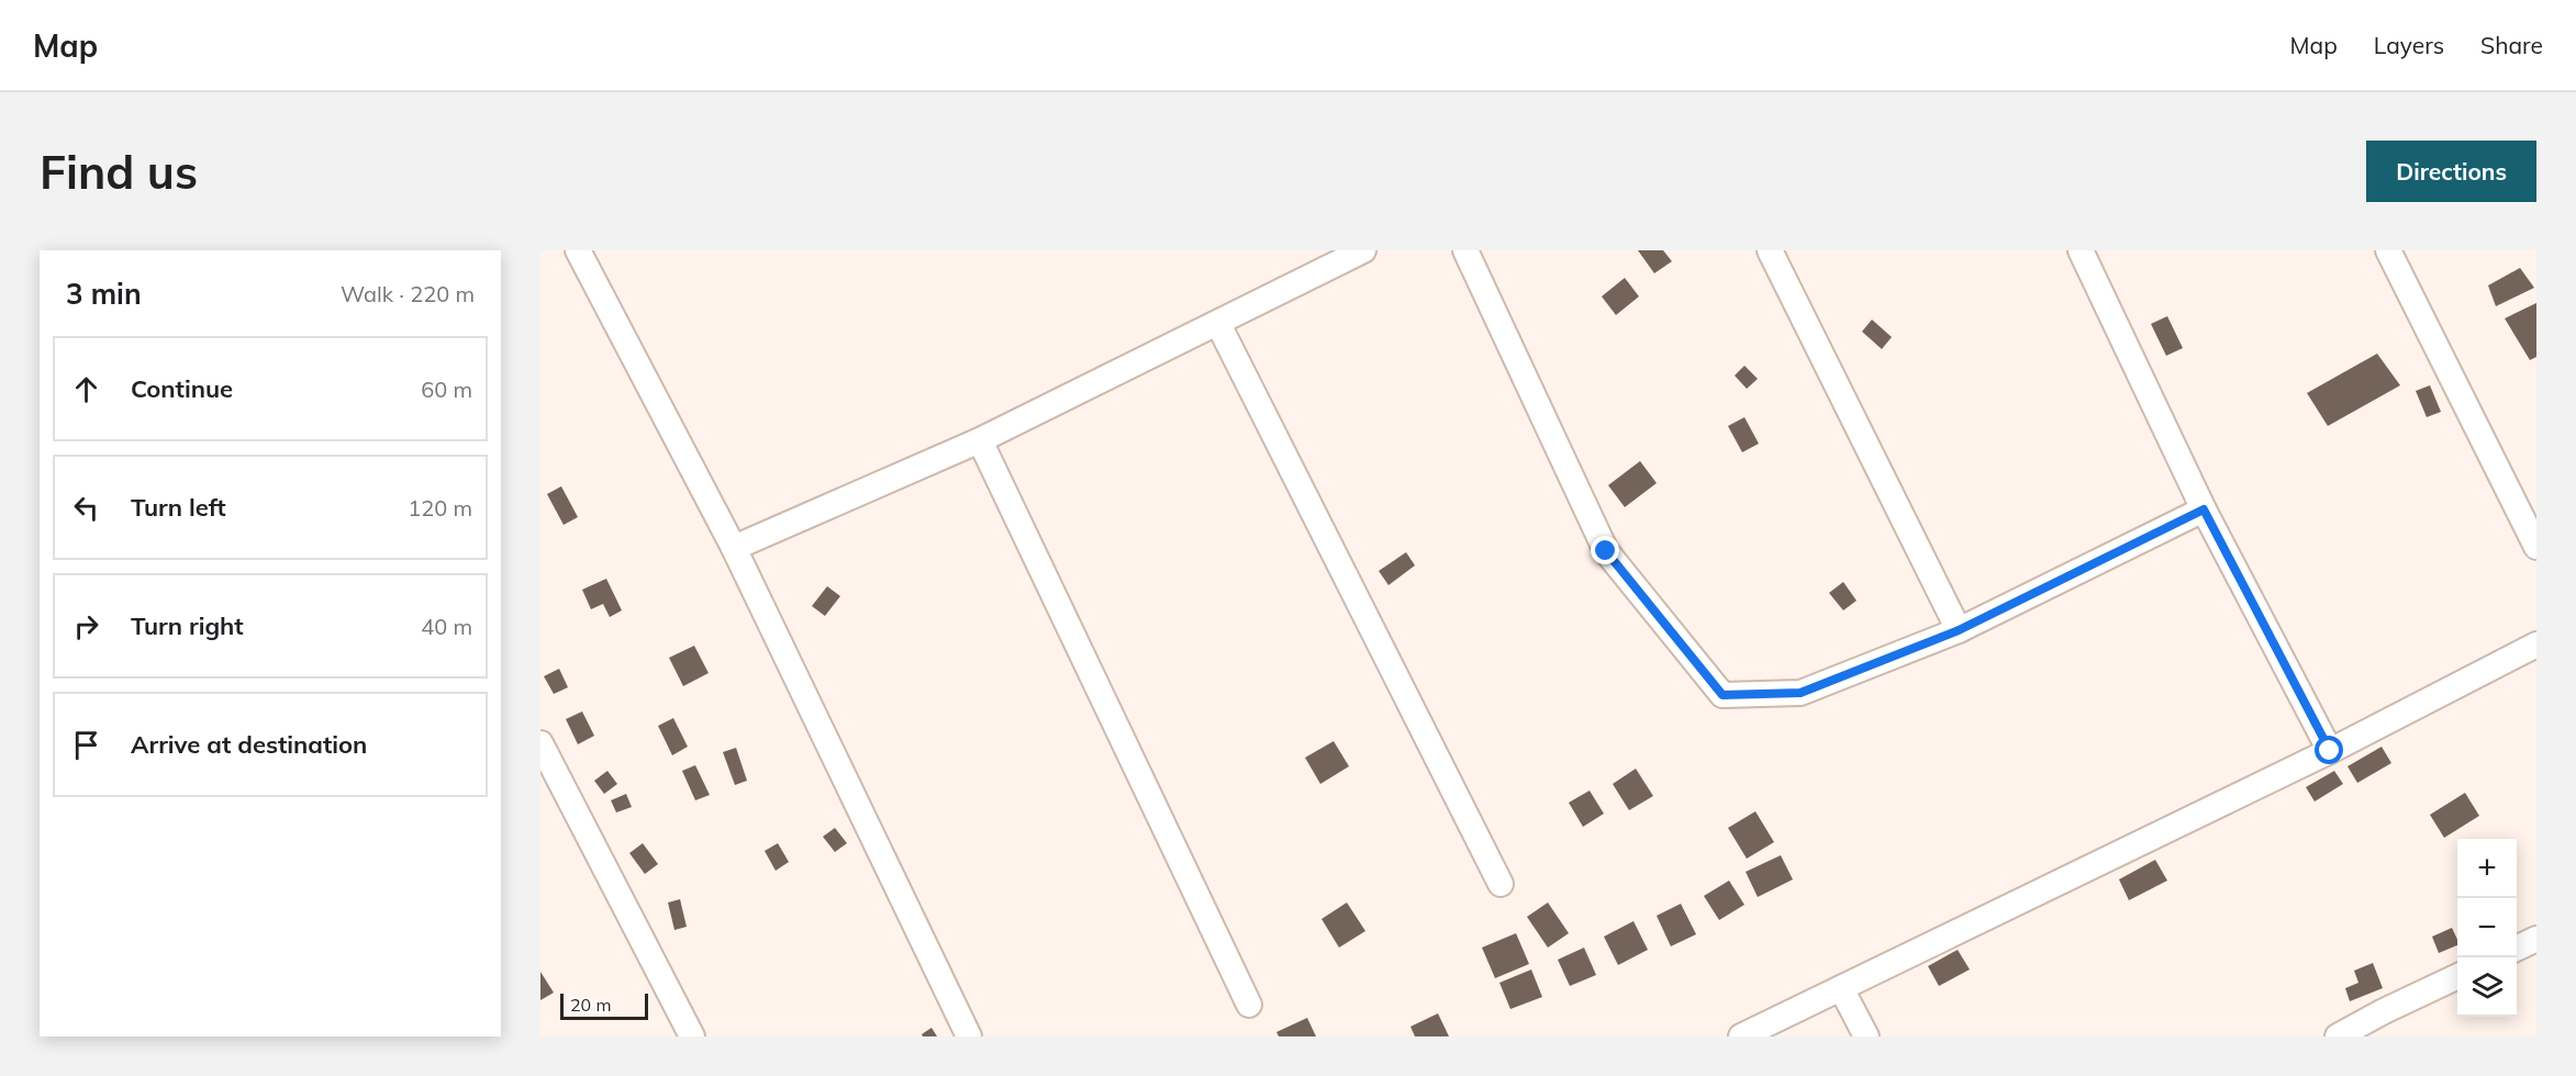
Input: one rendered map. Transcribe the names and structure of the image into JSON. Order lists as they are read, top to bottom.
{
  "scale_bar": "20 m",
  "page": {
    "header": "Map",
    "nav": ["Map", "Layers", "Share"],
    "buttons": "Directions",
    "title": "Find us",
    "heading": ["3 min", "Walk · 220 m"],
    "list": [
      ["Continue", "60 m"],
      ["Turn left", "120 m"],
      ["Turn right", "40 m"],
      "Arrive at destination"
    ],
    "map_buttons": ["+", "−"],
    "scale": "20 m"
  }
}
